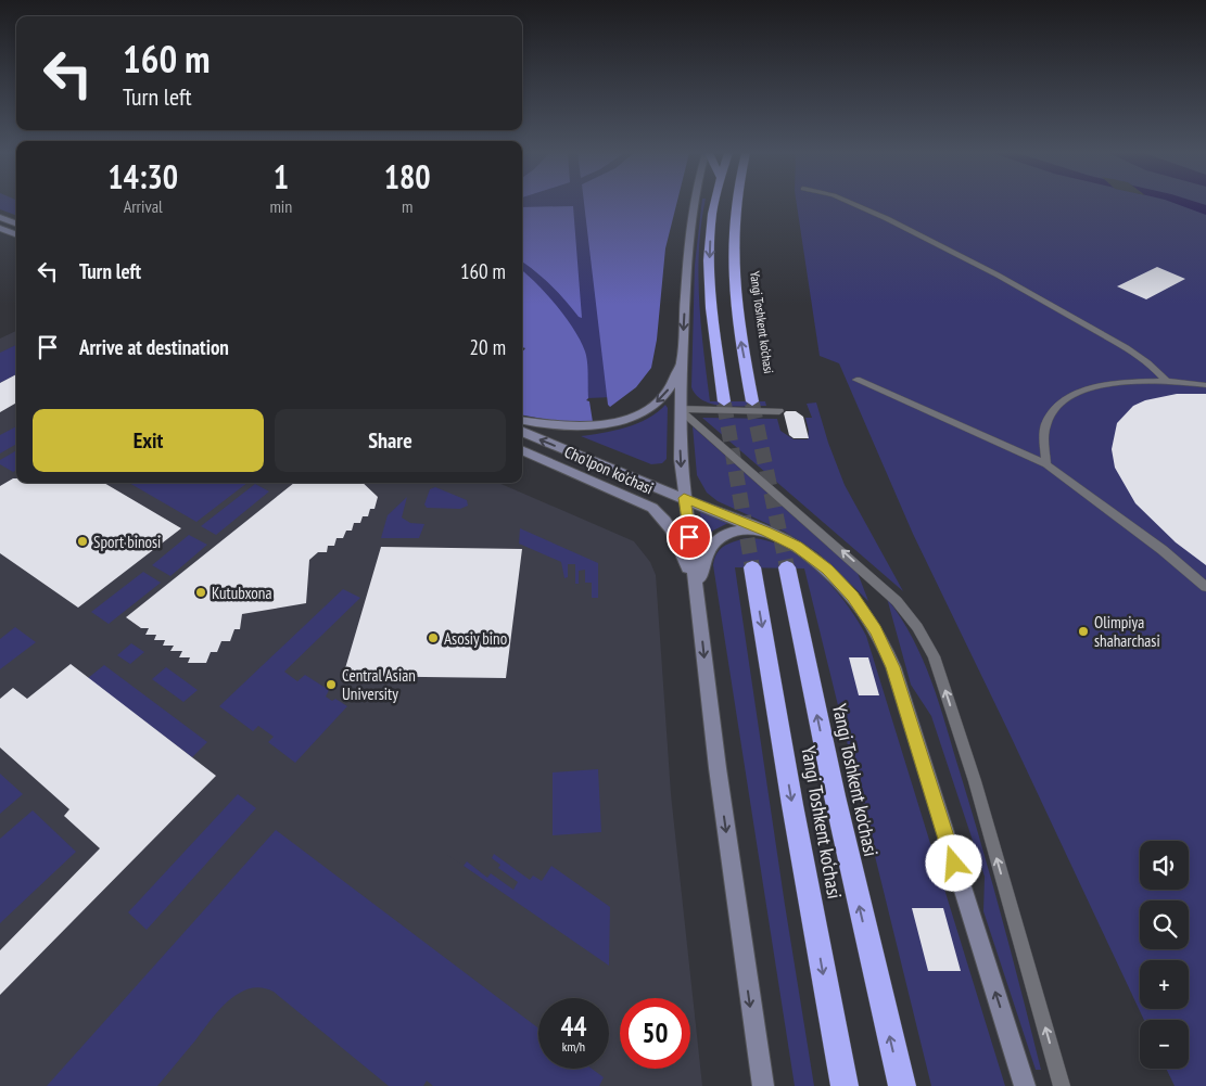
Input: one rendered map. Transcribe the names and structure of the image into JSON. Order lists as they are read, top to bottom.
{
  "streets": {
    "highway": ["Yangi Toshkent ko‘chasi", "Yangi Toshkent ko'chasi"],
    "main road": ["Cho'lpon ko'chasi"]
  },
  "one_way": ["Cho'lpon ko'chasi", "Yangi Toshkent ko'chasi"],
  "places": [
    "Sport binosi",
    "Kutubxona",
    "Olimpiya shaharchasi",
    "Asosiy bino",
    "Central Asian University"
  ],
  "page": {
    "turn": ["160 m", "Turn left"],
    "eta": [
      "14:30",
      "Arrival",
      "1",
      "min",
      "180",
      "m"
    ],
    "list": [
      {
        "name": "Turn left",
        "value": "160 m"
      },
      {
        "name": "Arrive at destination",
        "value": "20 m"
      }
    ],
    "buttons": ["Exit", "Share"],
    "map_buttons": ["+", "−"],
    "speed": "44 km/h",
    "limit": "50"
  }
}
